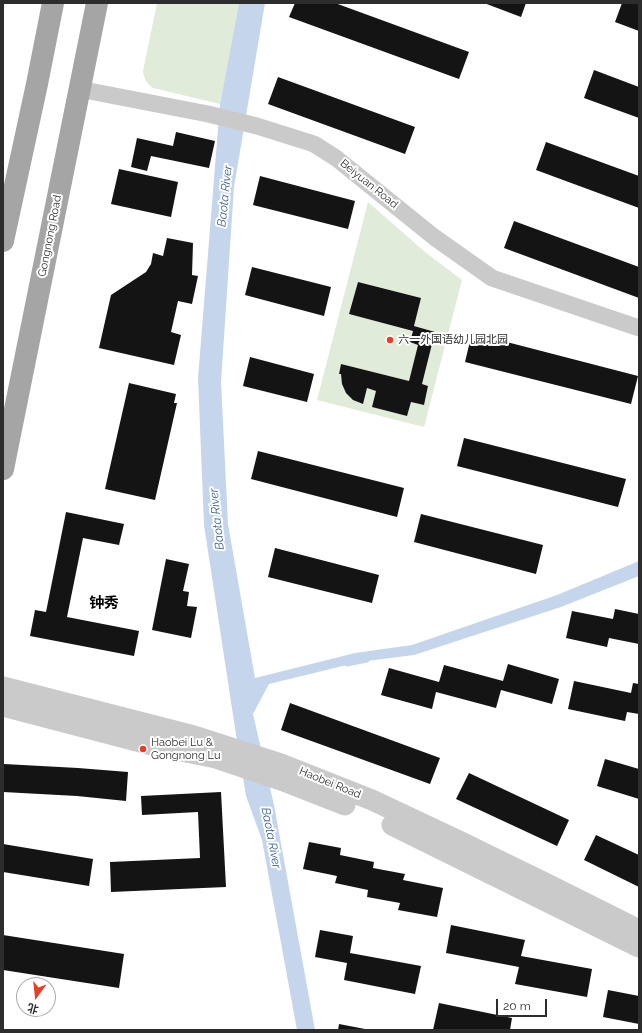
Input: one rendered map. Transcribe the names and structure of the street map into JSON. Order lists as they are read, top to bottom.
{
  "streets": {
    "main road": ["Gongnong Road"],
    "street": ["Beiyuan Road", "Haobei Road"]
  },
  "crossings": [
    ["Beiyuan Road", "Gongnong Road"]
  ],
  "districts": ["钟秀"],
  "water": ["Baota River"],
  "places": ["六一外国语幼儿园北园", "Haobei Lu & Gongnong Lu"],
  "scale_bar": "20 m",
  "north": "bottom"
}
